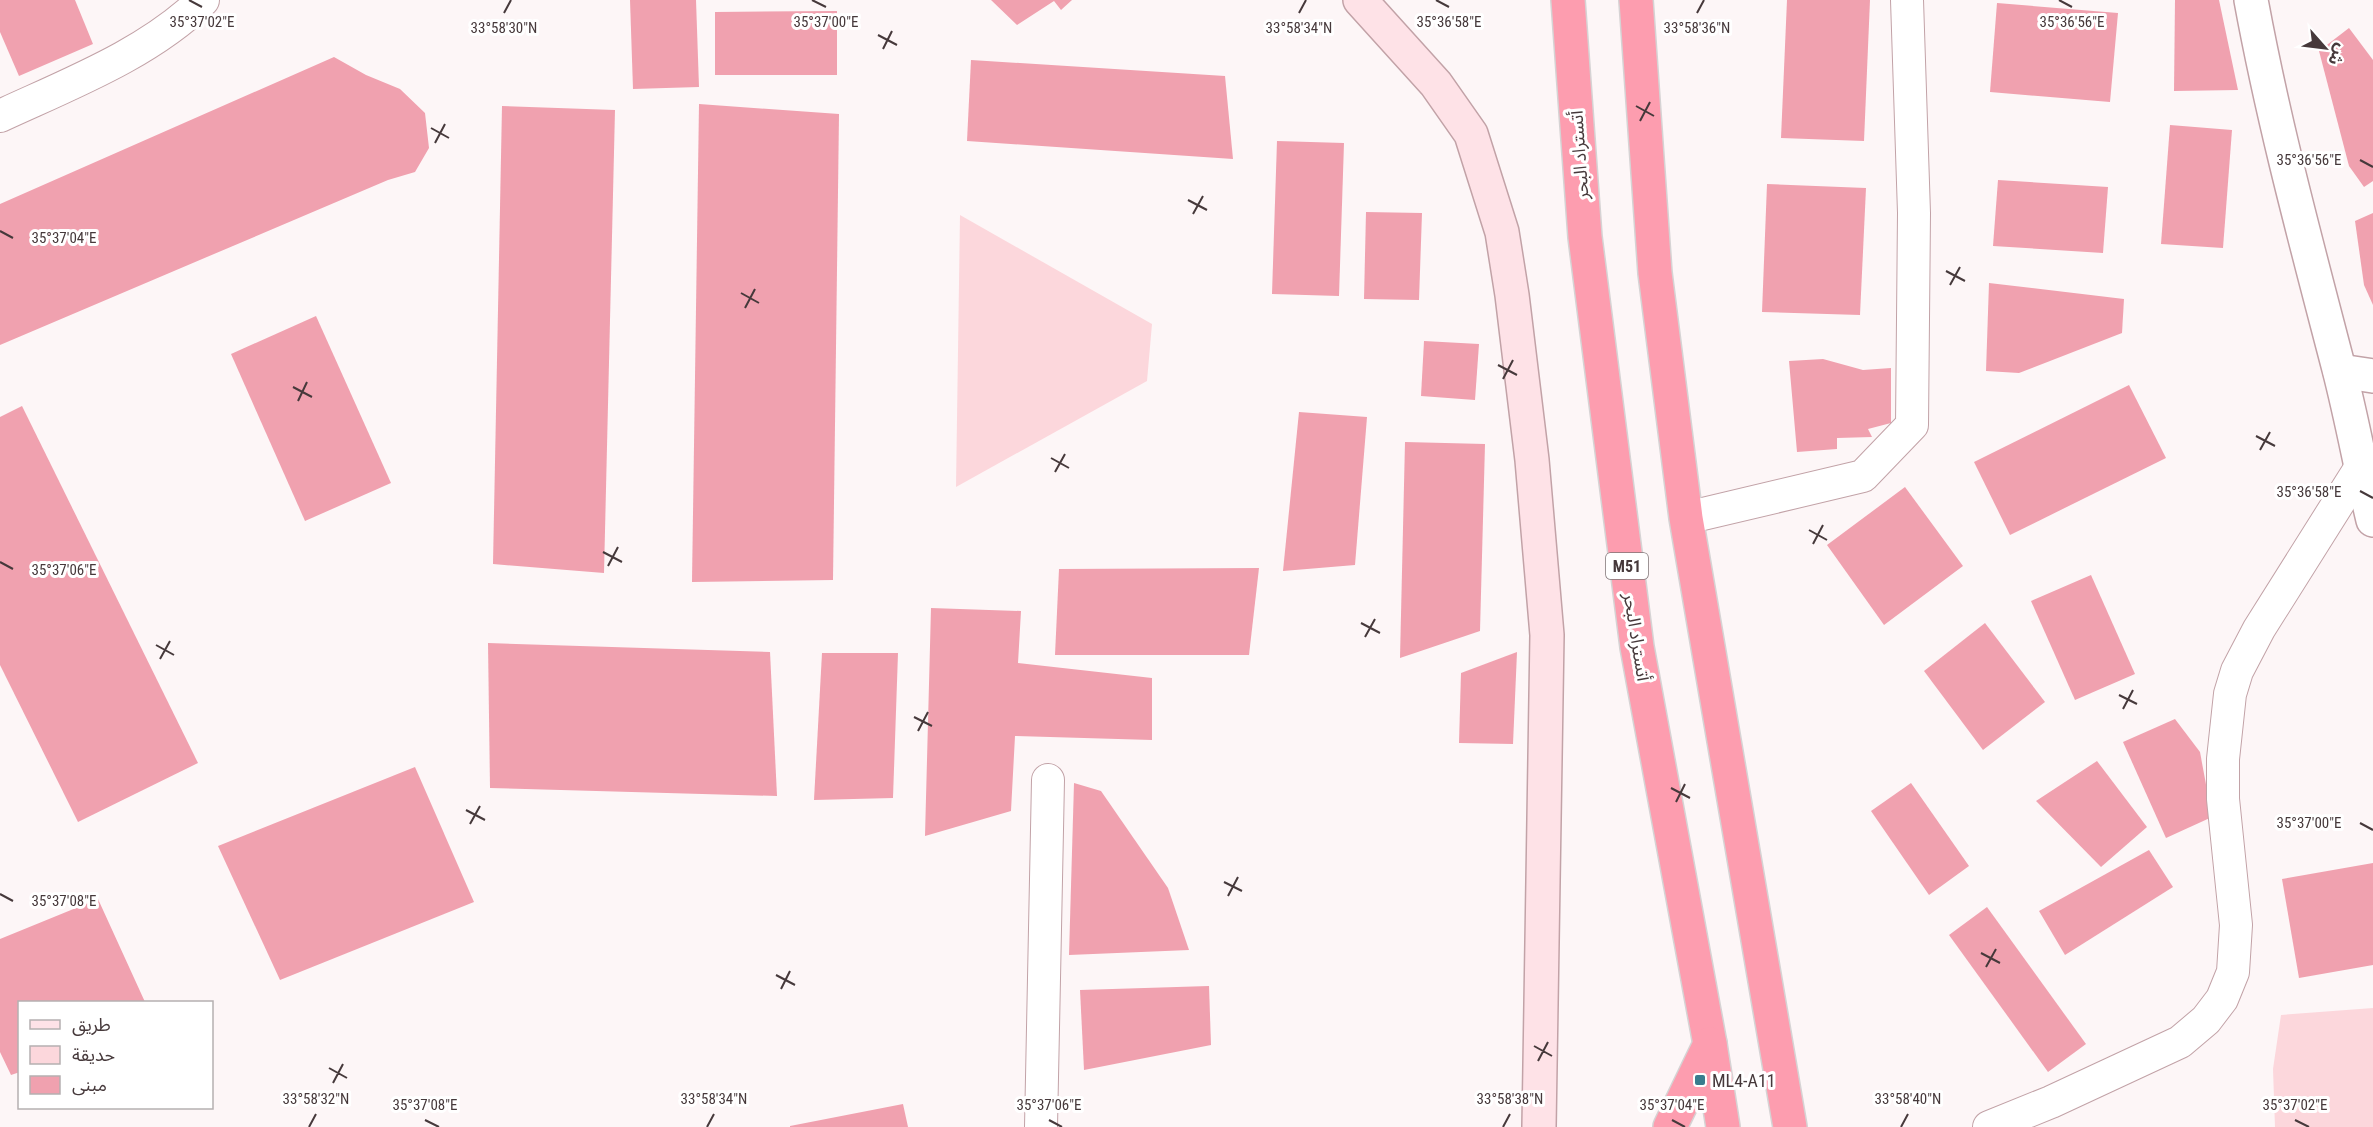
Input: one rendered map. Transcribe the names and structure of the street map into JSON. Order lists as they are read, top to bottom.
{
  "streets": {
    "highway": ["أتستراد البحر", "M51"]
  },
  "places": {
    "transit": ["ML4-A11"]
  },
  "legend": ["طريق", "حديقة", "مبنى"],
  "north": "bottom right",
  "coordinates": [
    "35°37'02\"E",
    "35°37'00\"E",
    "35°36'58\"E",
    "35°36'56\"E",
    "33°58'30\"N",
    "33°58'34\"N",
    "33°58'36\"N",
    "35°37'04\"E",
    "35°37'06\"E",
    "35°37'08\"E",
    "33°58'32\"N",
    "33°58'38\"N",
    "33°58'40\"N"
  ]
}
